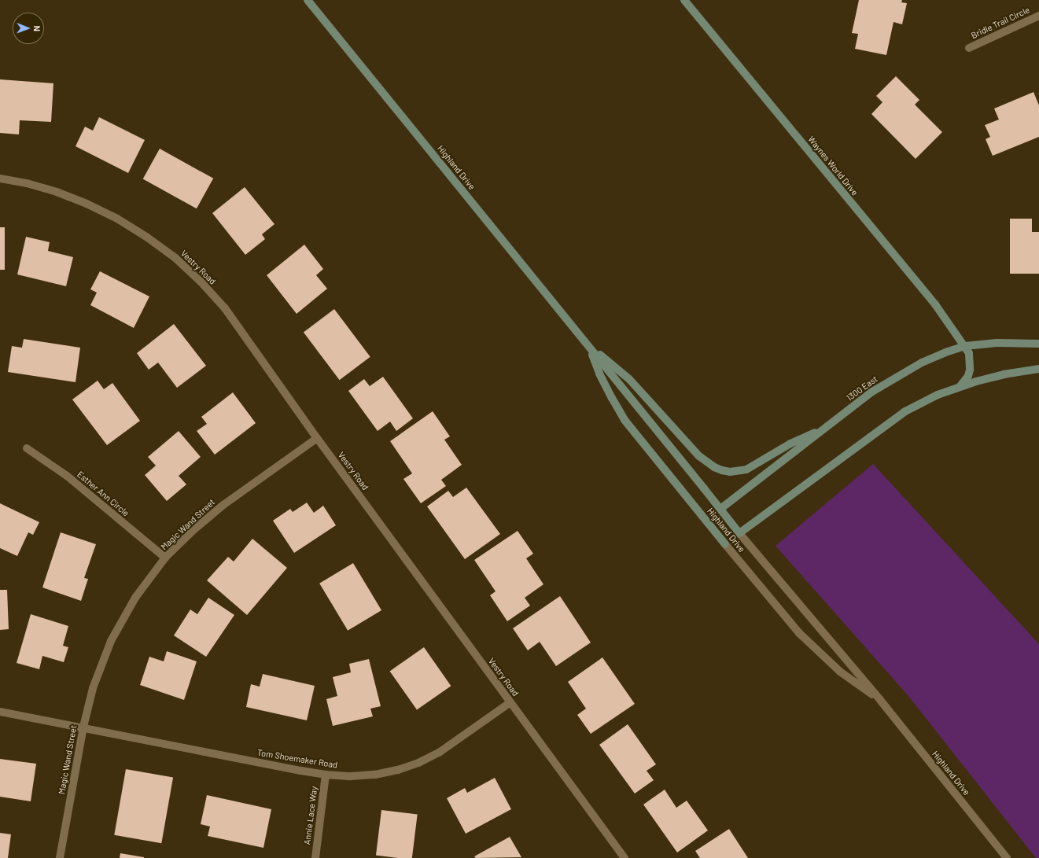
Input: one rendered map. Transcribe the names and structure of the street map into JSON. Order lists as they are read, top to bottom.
{
  "streets": {
    "main road": ["Waynes World Drive", "Highland Drive", "1300 East"],
    "street": [
      "Bridle Trail Circle",
      "Vestry Road",
      "Esther Ann Circle",
      "Magic Wand Street",
      "Tom Shoemaker Road",
      "Annie Lace Way"
    ]
  },
  "crossings": [
    ["Waynes World Drive", "1300 East"],
    ["Highland Drive", "1300 East"],
    ["Vestry Road", "Magic Wand Street"],
    ["Vestry Road", "Tom Shoemaker Road"],
    ["Esther Ann Circle", "Magic Wand Street"],
    ["Magic Wand Street", "Tom Shoemaker Road"],
    ["Tom Shoemaker Road", "Annie Lace Way"]
  ],
  "north": "right"
}
